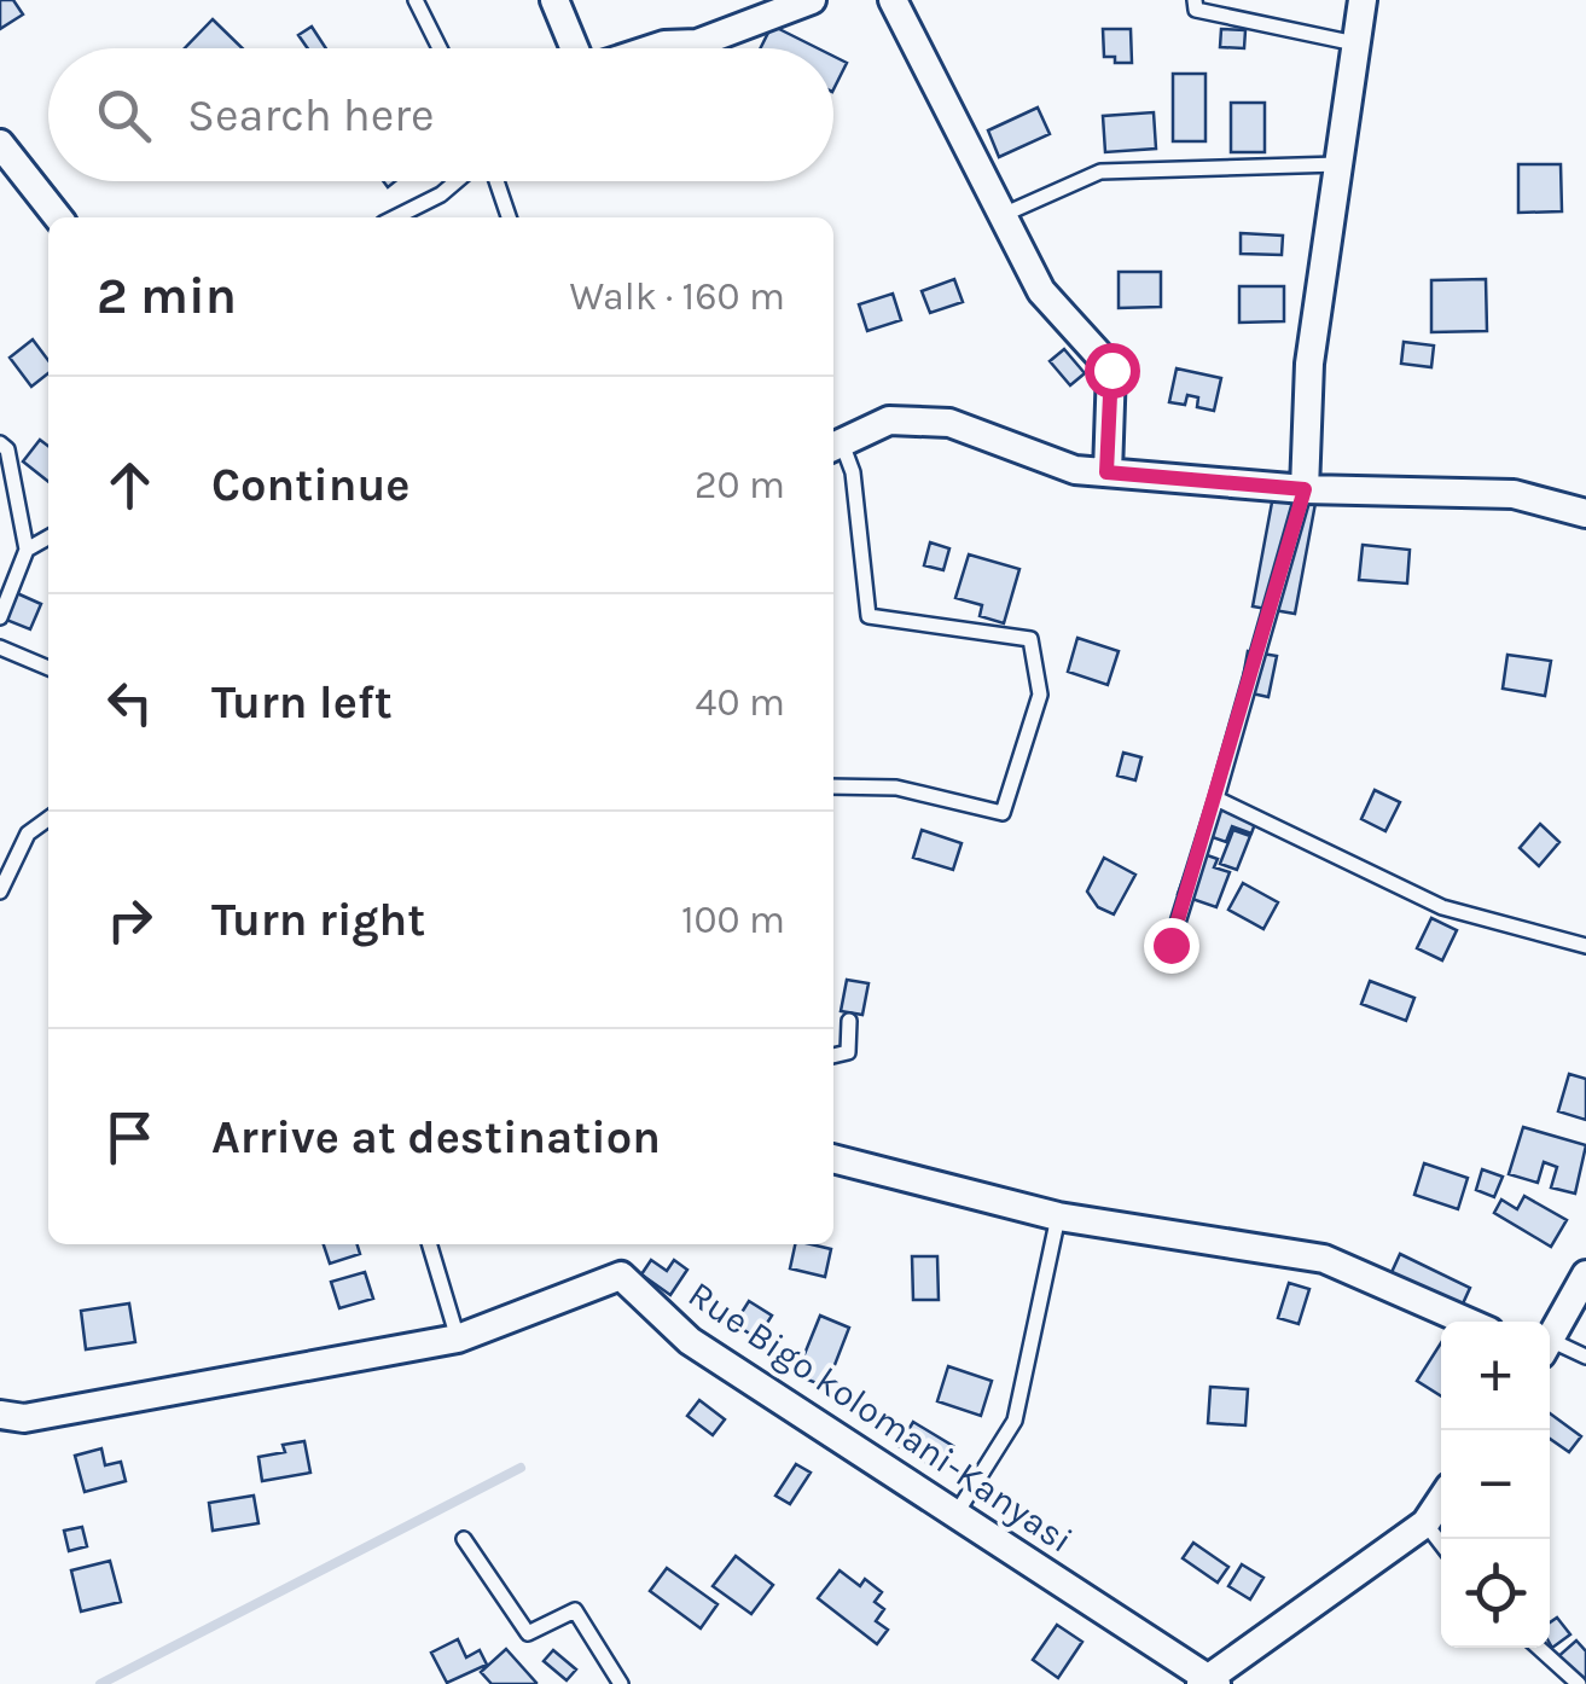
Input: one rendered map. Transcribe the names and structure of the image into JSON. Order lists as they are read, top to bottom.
{
  "streets": {
    "street": ["Rue Bigo kolomani-Kanyasi"]
  },
  "page": {
    "search": "Search here",
    "heading": ["2 min", "Walk · 160 m"],
    "list": [
      ["Continue", "20 m"],
      ["Turn left", "40 m"],
      ["Turn right", "100 m"],
      "Arrive at destination"
    ],
    "map_buttons": ["+", "−"]
  }
}
